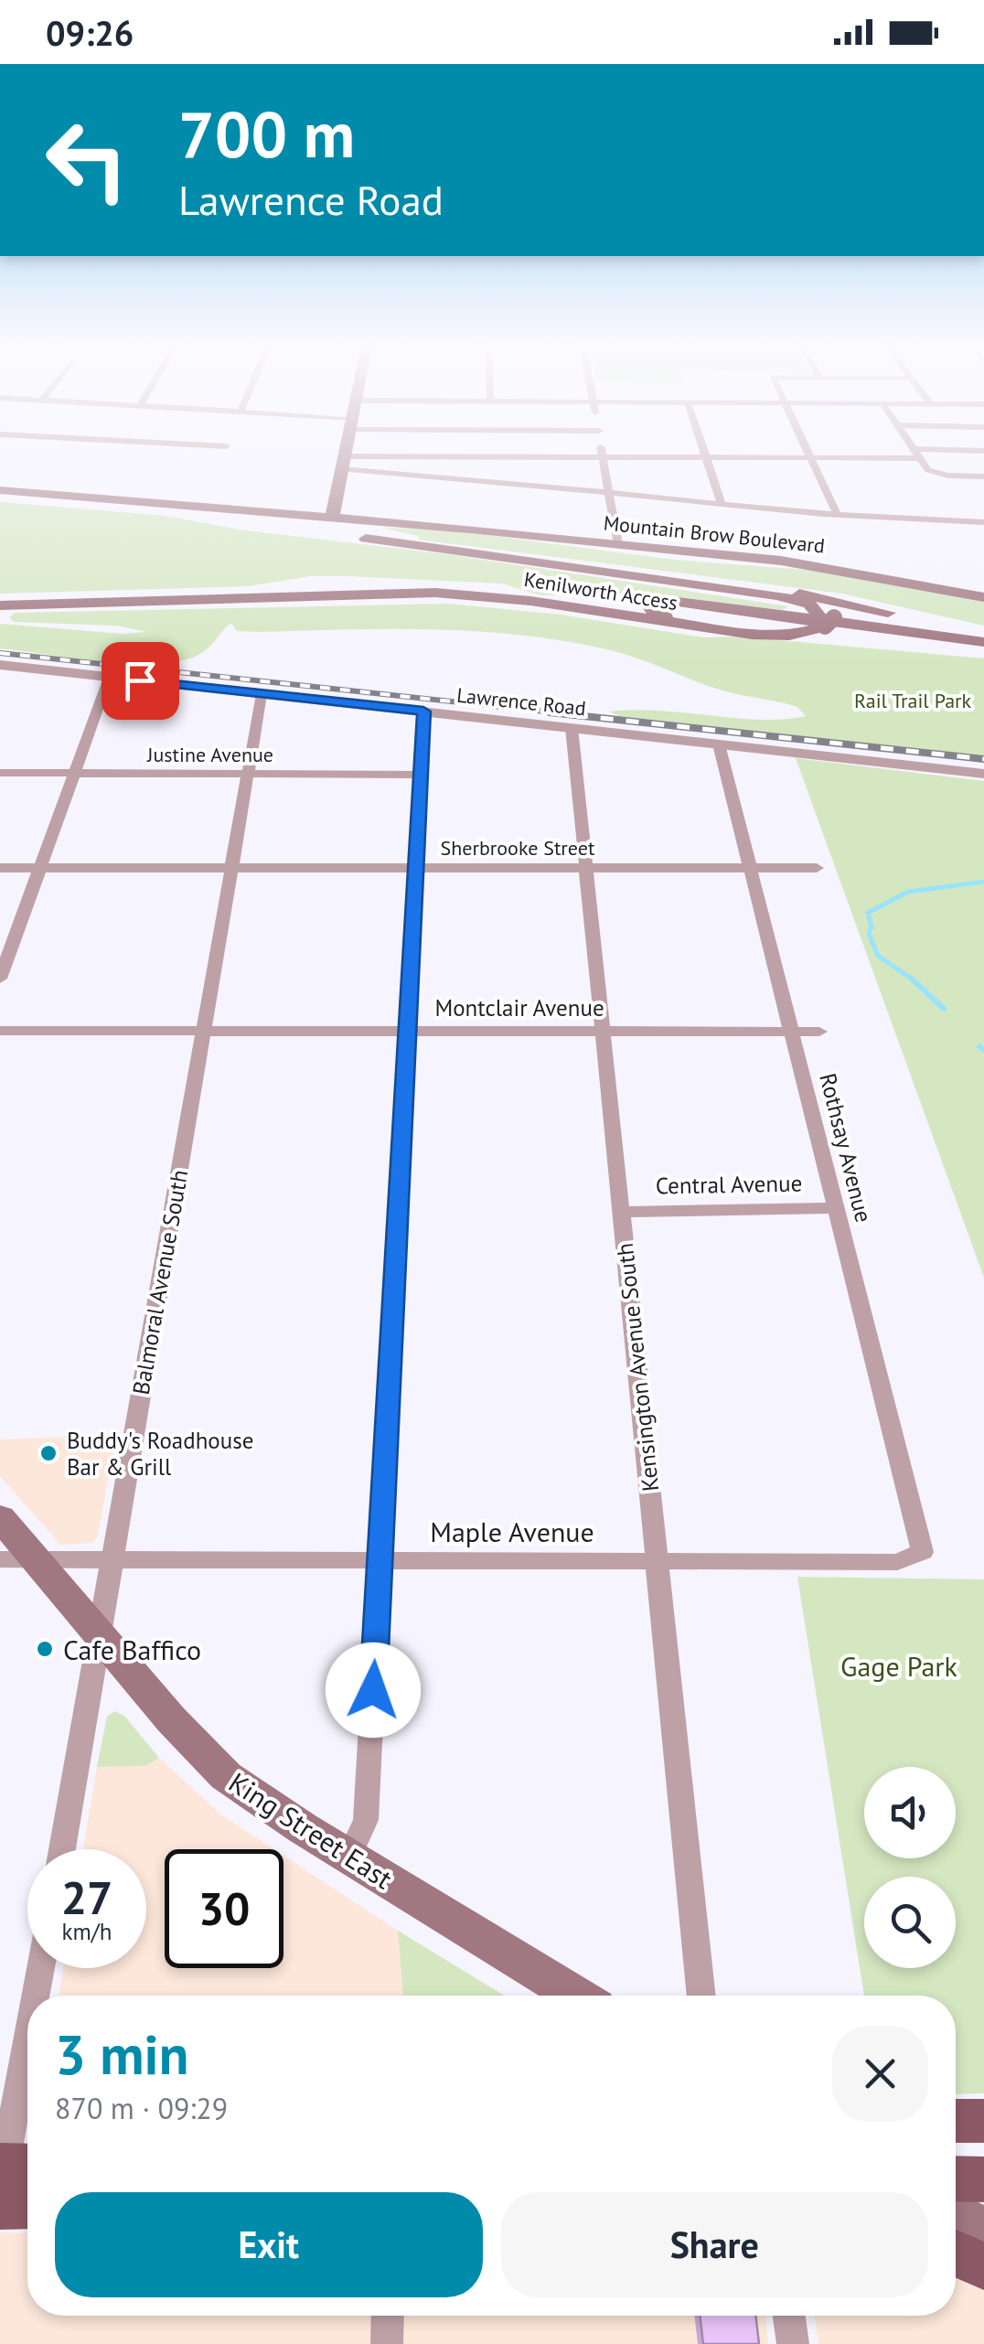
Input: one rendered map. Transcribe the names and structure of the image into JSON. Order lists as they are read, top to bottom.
{
  "streets": {
    "main road": ["Mountain Brow Boulevard", "Kenilworth Access", "King Street East"],
    "street": [
      "Lawrence Road",
      "Justine Avenue",
      "Sherbrooke Street",
      "Montclair Avenue",
      "Rothsay Avenue",
      "Central Avenue",
      "Balmoral Avenue South",
      "Kensington Avenue South",
      "Maple Avenue"
    ]
  },
  "crossings": [
    ["Lawrence Road", "Rothsay Avenue"],
    ["Lawrence Road", "Balmoral Avenue South"],
    ["Lawrence Road", "Kensington Avenue South"],
    ["Justine Avenue", "Balmoral Avenue South"],
    ["Sherbrooke Street", "Rothsay Avenue"],
    ["Sherbrooke Street", "Balmoral Avenue South"],
    ["Sherbrooke Street", "Kensington Avenue South"],
    ["Montclair Avenue", "Rothsay Avenue"],
    ["Montclair Avenue", "Balmoral Avenue South"],
    ["Montclair Avenue", "Kensington Avenue South"],
    ["Rothsay Avenue", "Central Avenue"],
    ["Rothsay Avenue", "Maple Avenue"],
    ["Central Avenue", "Kensington Avenue South"],
    ["Balmoral Avenue South", "Maple Avenue"],
    ["Balmoral Avenue South", "King Street East"],
    ["Kensington Avenue South", "Maple Avenue"],
    ["Maple Avenue", "King Street East"]
  ],
  "parks": ["Rail Trail Park", "Gage Park"],
  "places": ["Buddy's Roadhouse Bar & Grill", "Cafe Baffico"],
  "page": {
    "status": "09:26",
    "turn": ["700 m", "Lawrence Road"],
    "speed": "27 km/h",
    "limit": "30",
    "heading": ["3 min", "870 m · 09:29"],
    "buttons": ["Exit", "Share"]
  }
}
